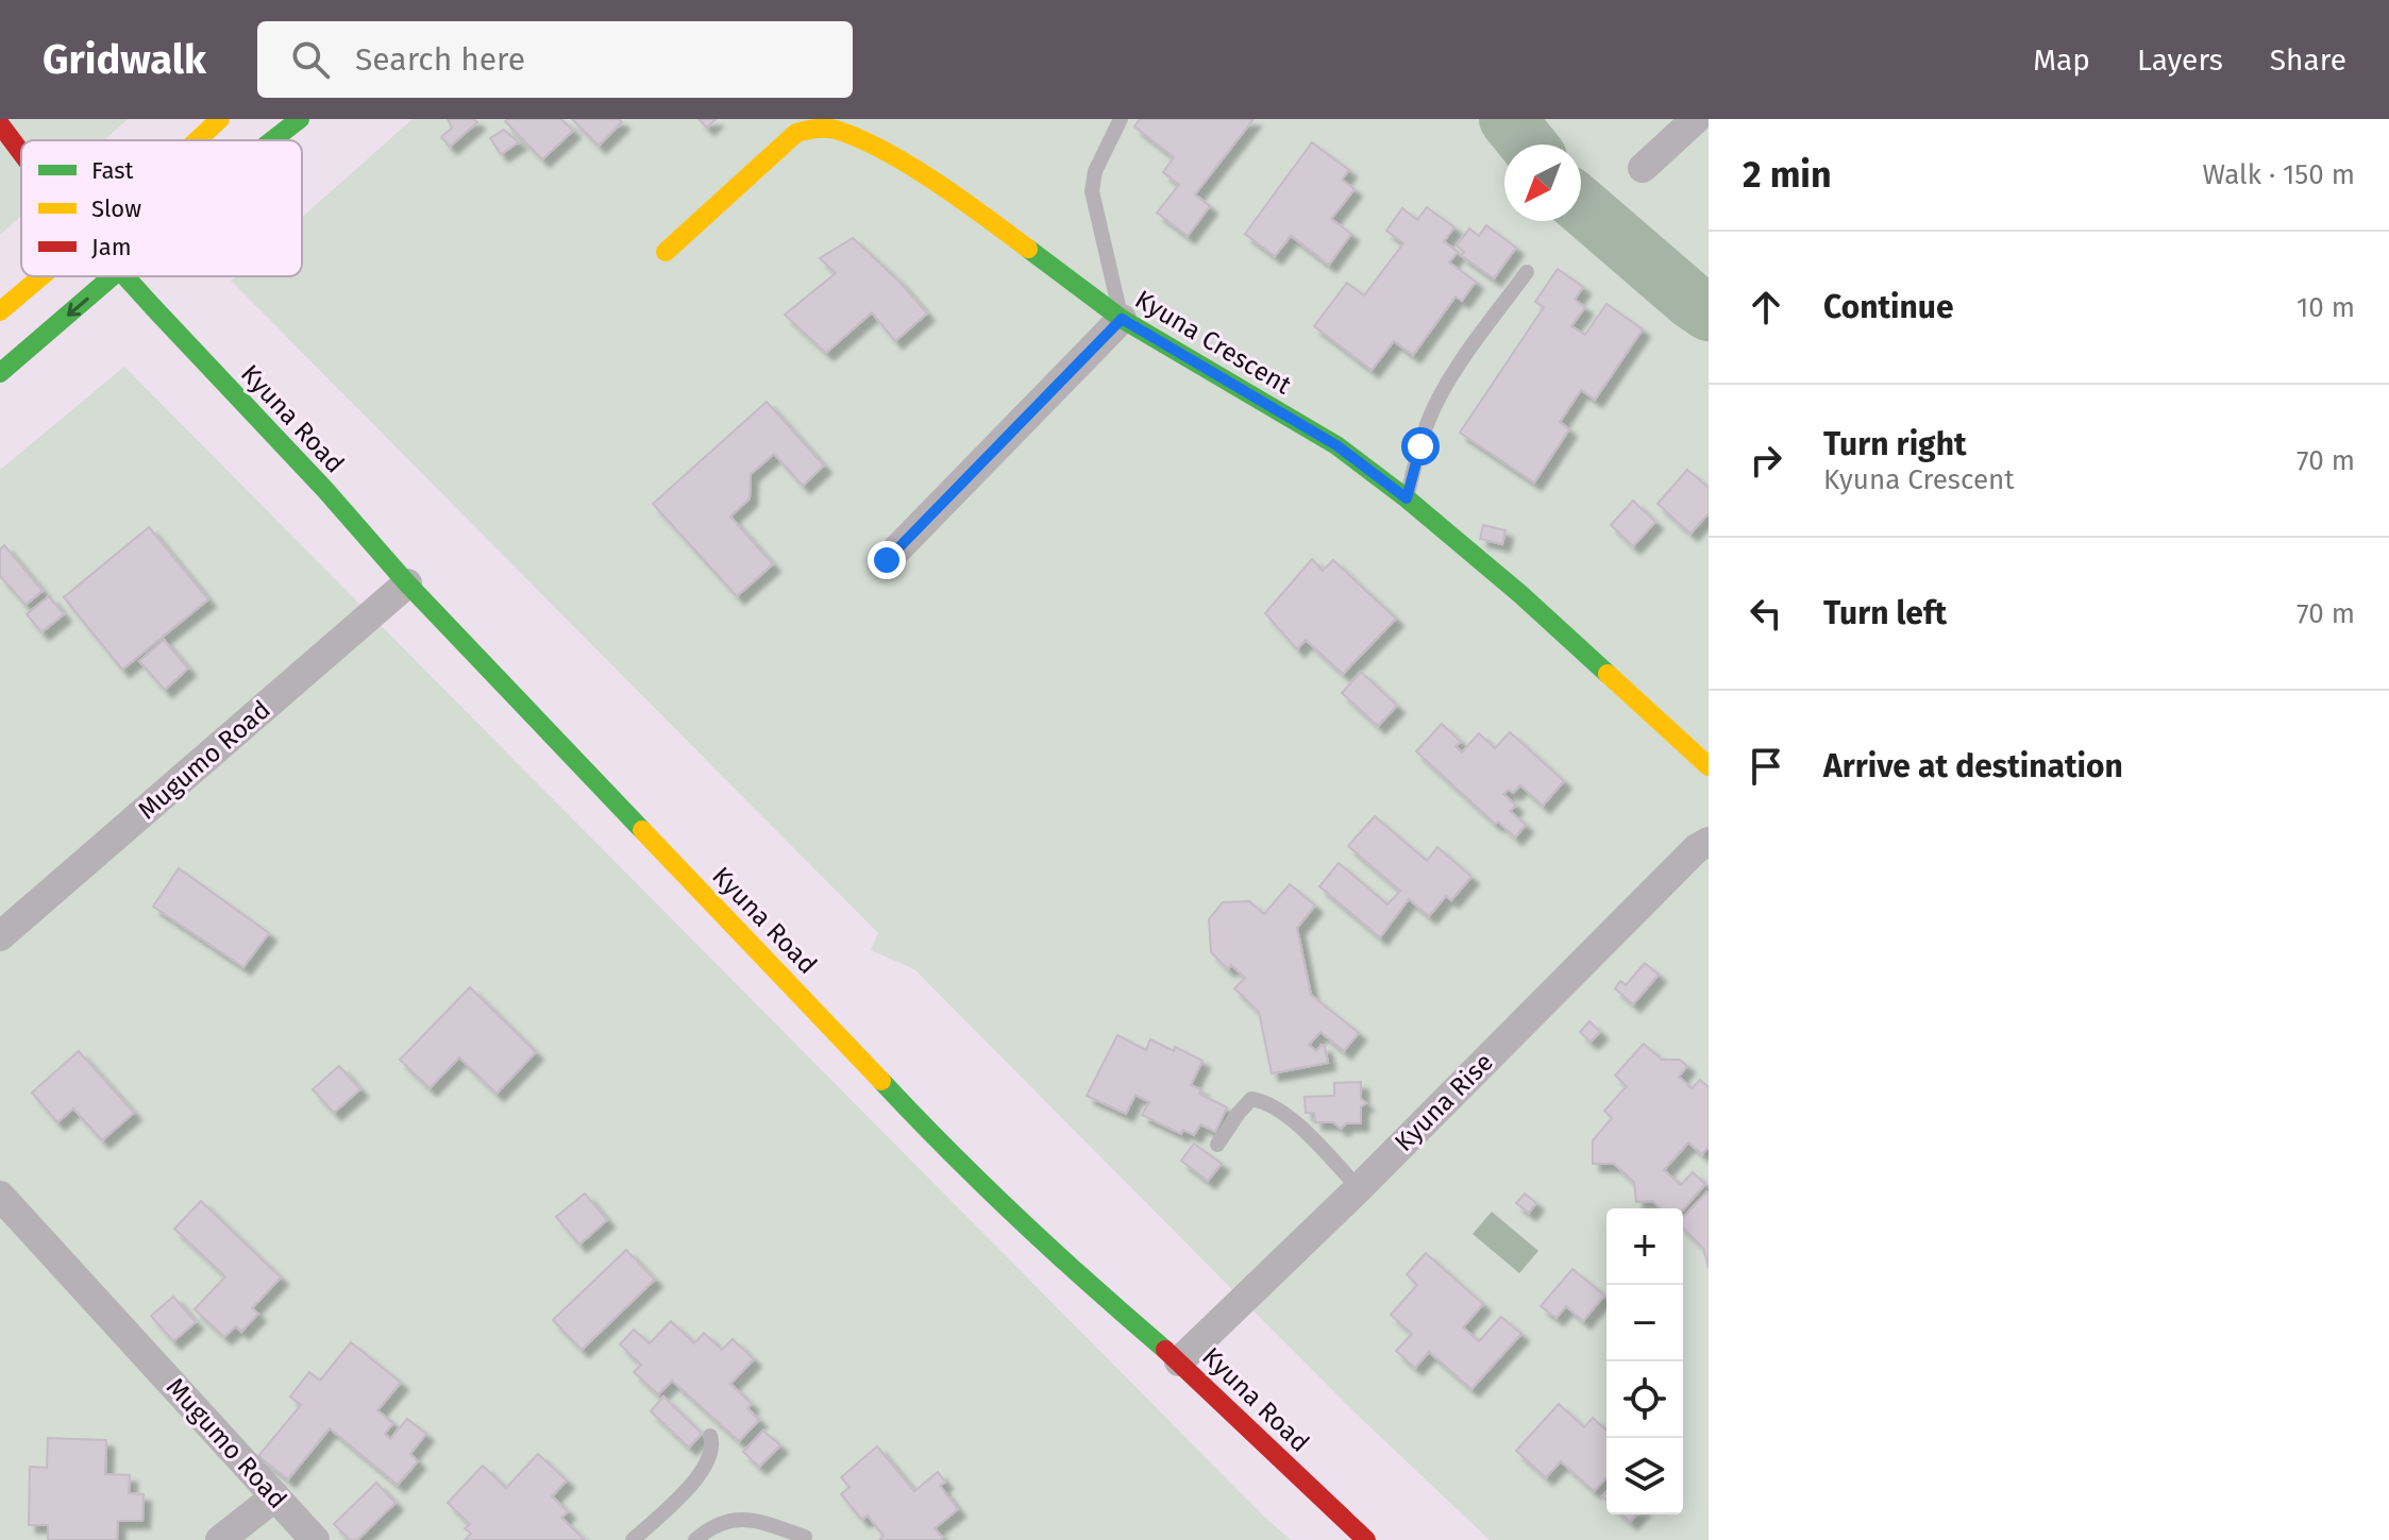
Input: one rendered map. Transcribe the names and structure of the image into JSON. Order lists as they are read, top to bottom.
{
  "streets": {
    "main road": ["Kyuna Crescent", "Kyuna Road"],
    "street": ["Mugumo Road", "Kyuna Rise"]
  },
  "crossings": [
    ["Kyuna Road", "Mugumo Road"],
    ["Kyuna Road", "Kyuna Rise"]
  ],
  "legend": ["Fast", "Slow", "Jam"],
  "north": "bottom left",
  "page": {
    "header": "Gridwalk",
    "search": "Search here",
    "nav": ["Map", "Layers", "Share"],
    "heading": ["2 min", "Walk · 150 m"],
    "list": [
      ["Continue", "10 m"],
      ["Turn right", "Kyuna Crescent", "70 m"],
      ["Turn left", "70 m"],
      "Arrive at destination"
    ],
    "map_buttons": ["+", "−"]
  }
}
